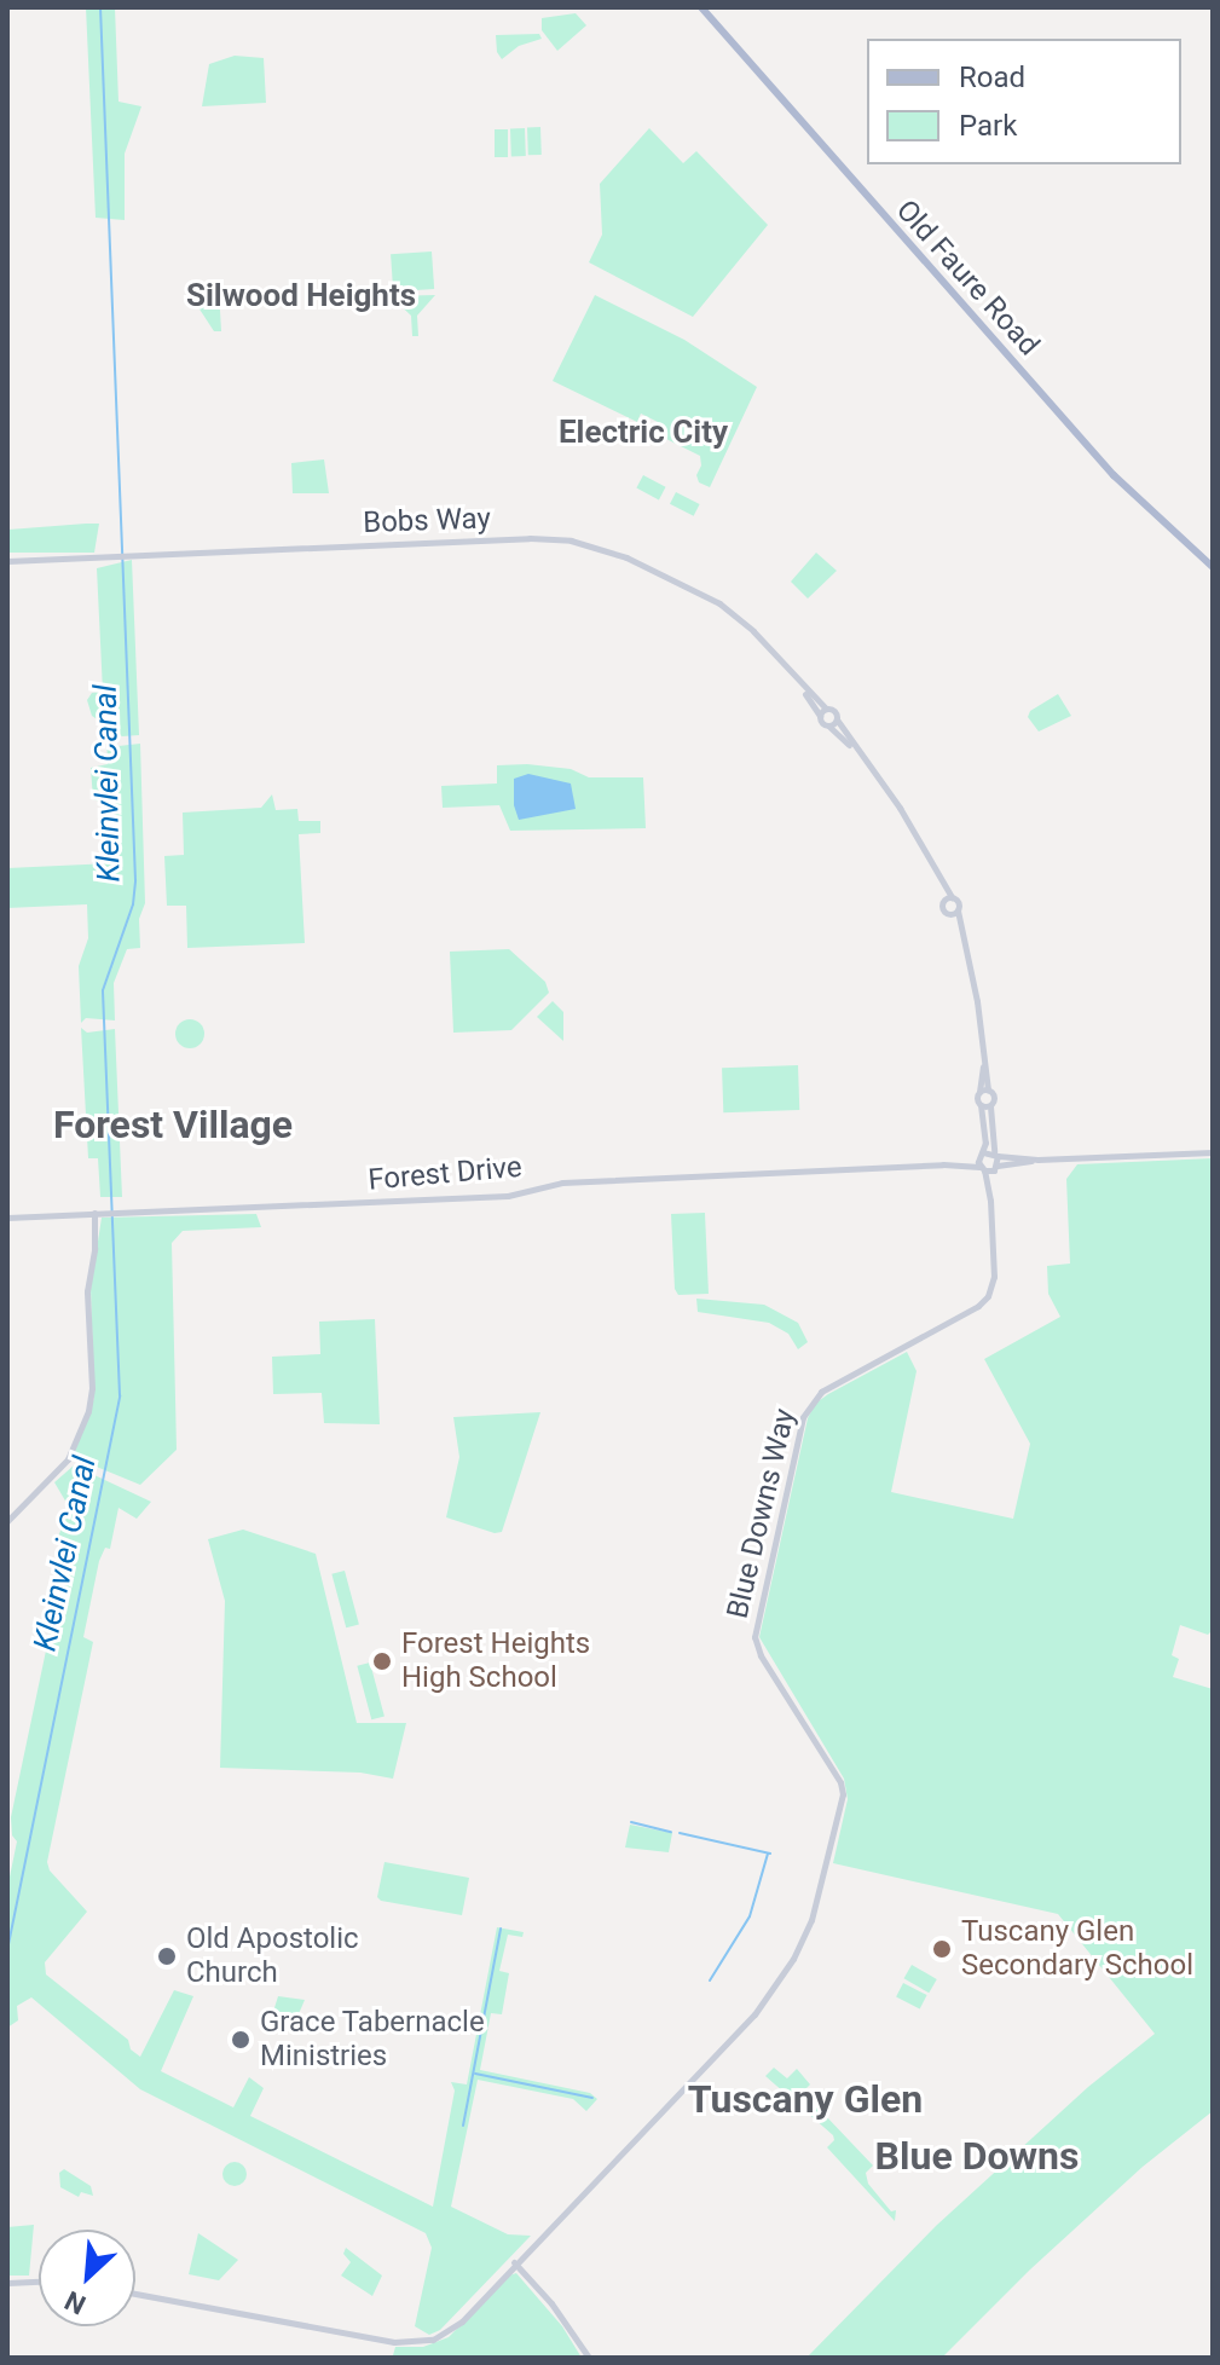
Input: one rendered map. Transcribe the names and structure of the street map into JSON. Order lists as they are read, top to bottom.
{
  "streets": {
    "main road": ["Old Faure Road"],
    "street": ["Bobs Way", "Forest Drive", "Blue Downs Way"]
  },
  "crossings": [
    ["Forest Drive", "Blue Downs Way"]
  ],
  "districts": [
    "Silwood Heights",
    "Electric City",
    "Forest Village",
    "Tuscany Glen",
    "Blue Downs"
  ],
  "water": ["Kleinvlei Canal"],
  "places": [
    "Forest Heights High School",
    "Tuscany Glen Secondary School",
    "Old Apostolic Church",
    "Grace Tabernacle Ministries"
  ],
  "legend": ["Road", "Park"],
  "north": "bottom left"
}
